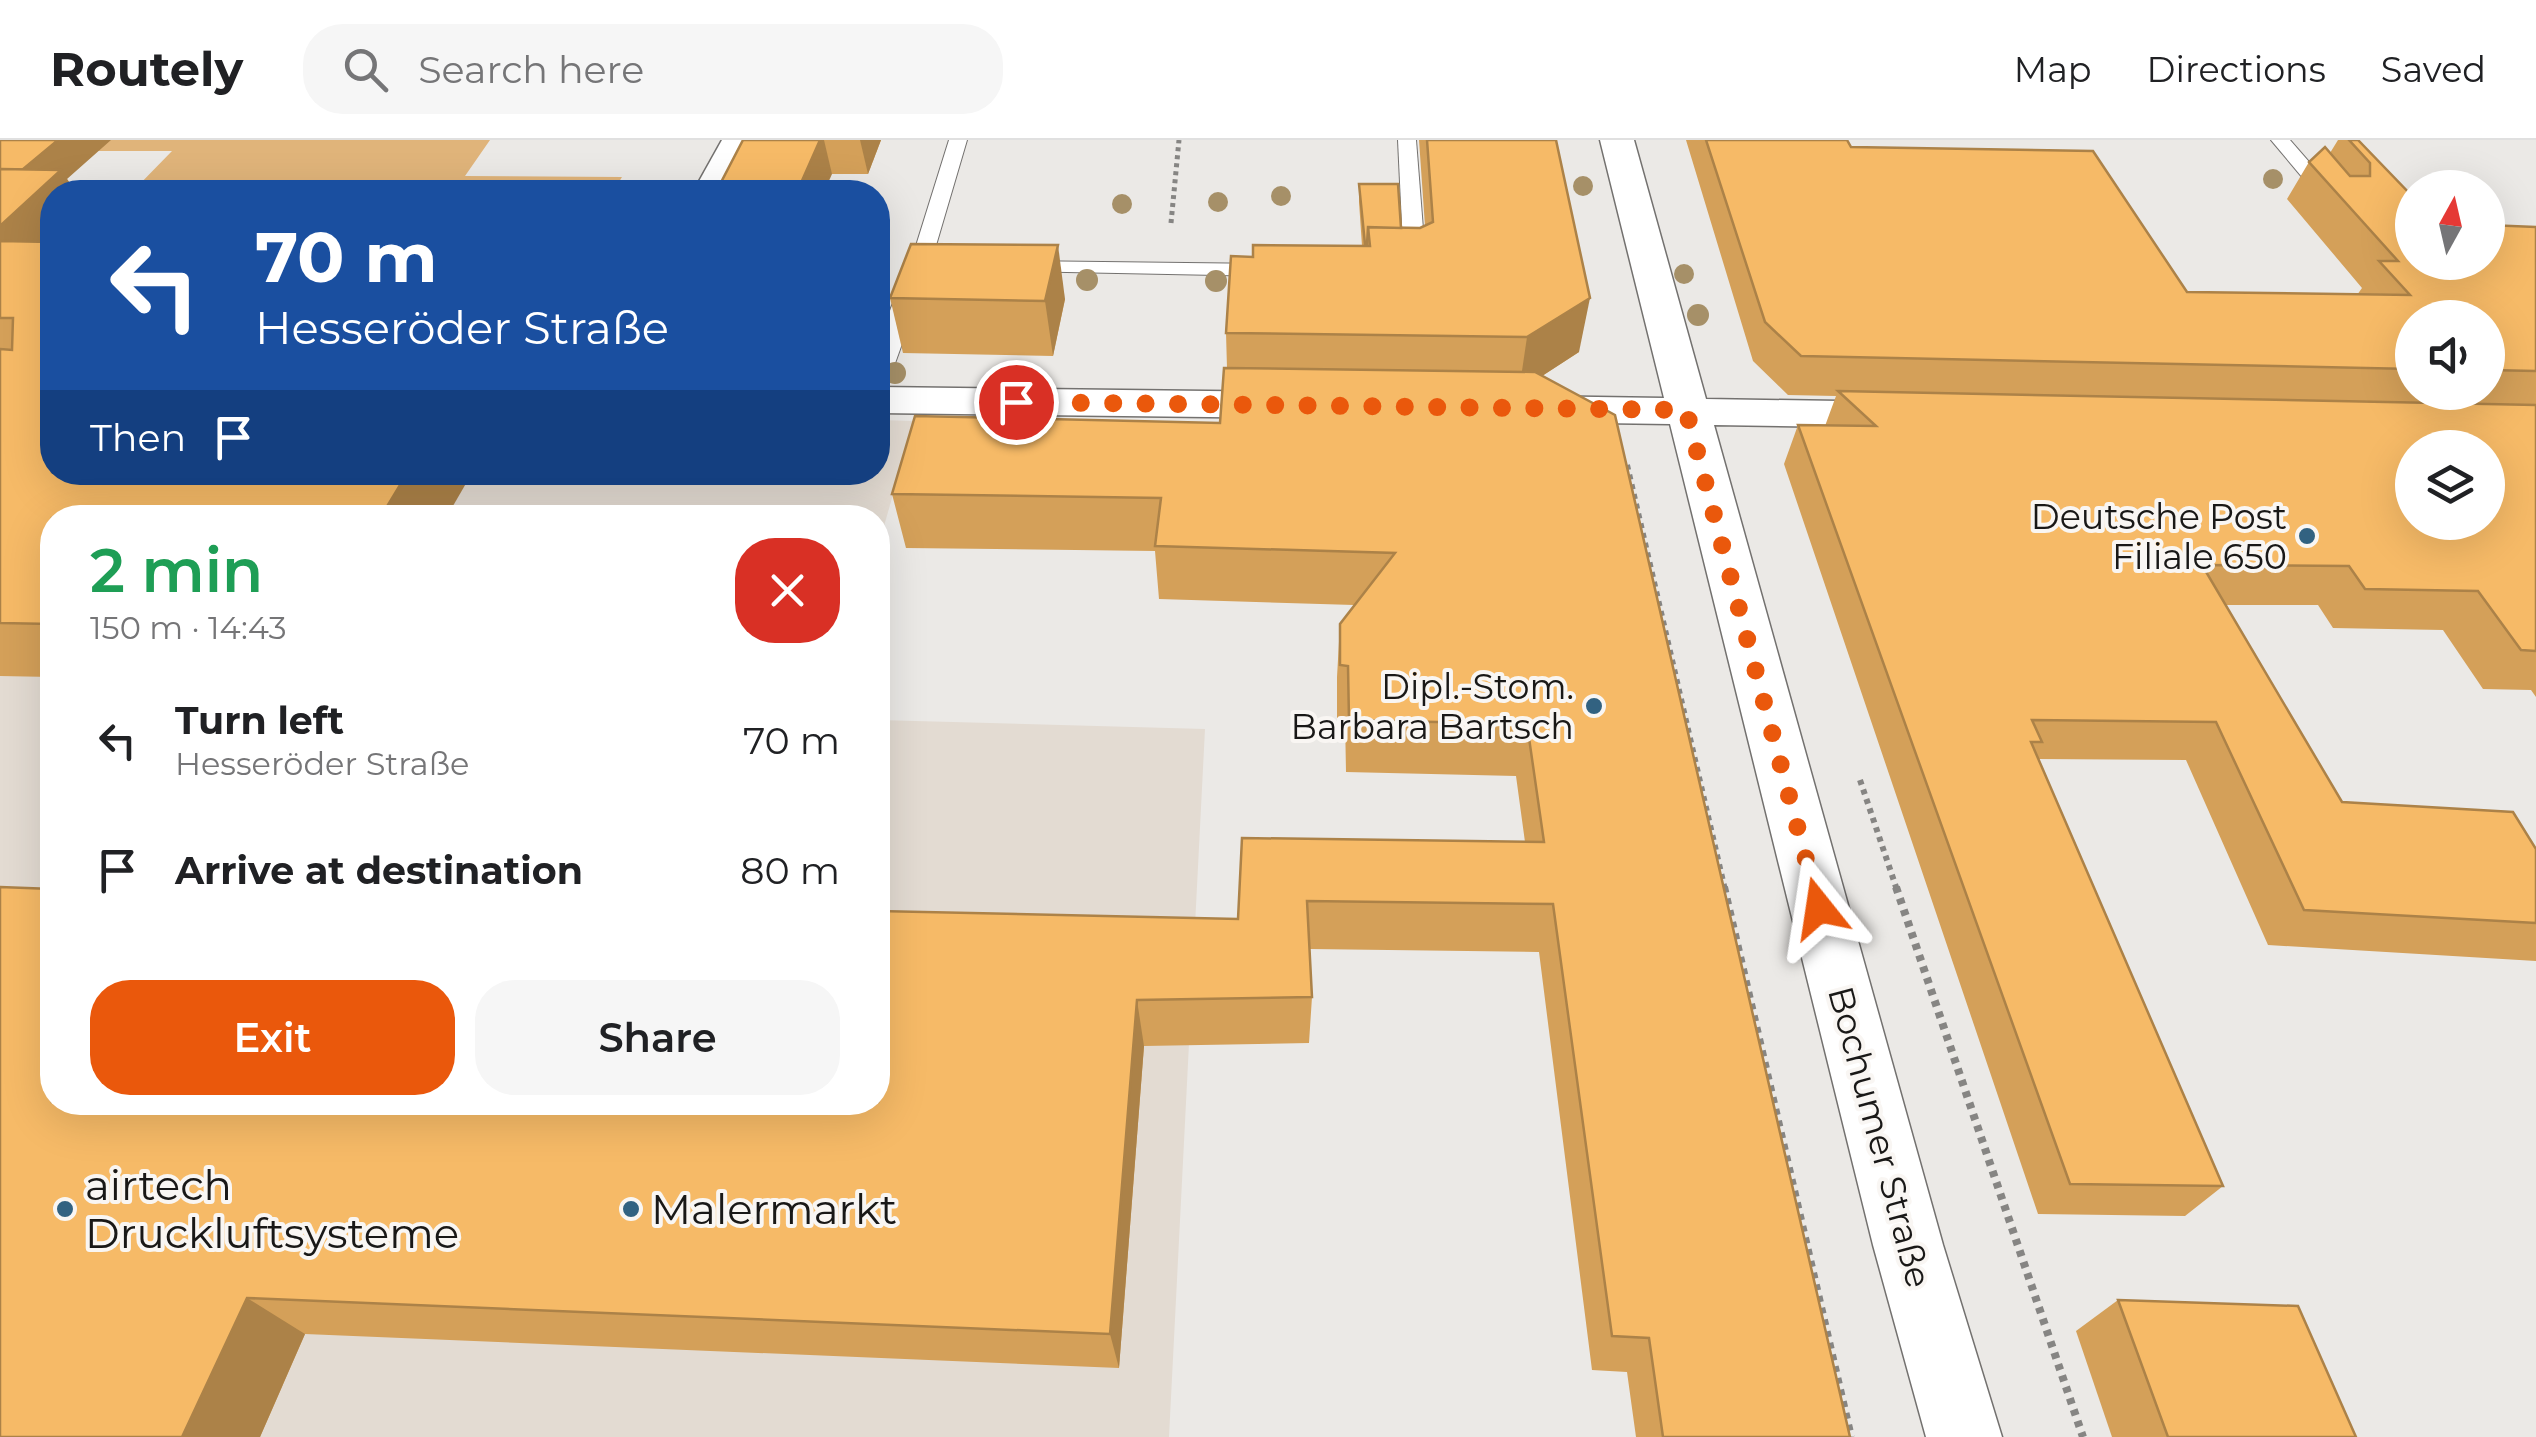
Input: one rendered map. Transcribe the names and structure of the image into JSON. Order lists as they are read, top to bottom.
{
  "streets": {
    "street": ["Bochumer Straße"]
  },
  "places": [
    "Deutsche Post Filiale 650",
    "Dipl.-Stom. Barbara Bartsch",
    "airtech Druckluftsysteme",
    "Malermarkt"
  ],
  "north": "top",
  "page": {
    "header": "Routely",
    "search": "Search here",
    "nav": ["Map", "Directions", "Saved"],
    "turn": ["70 m", "Hesseröder Straße"],
    "then": "Then",
    "heading": ["2 min", "150 m · 14:43"],
    "list": [
      {
        "name": "Turn left",
        "note": "Hesseröder Straße",
        "value": "70 m"
      },
      {
        "name": "Arrive at destination",
        "value": "80 m"
      }
    ],
    "buttons": ["Exit", "Share"]
  }
}
